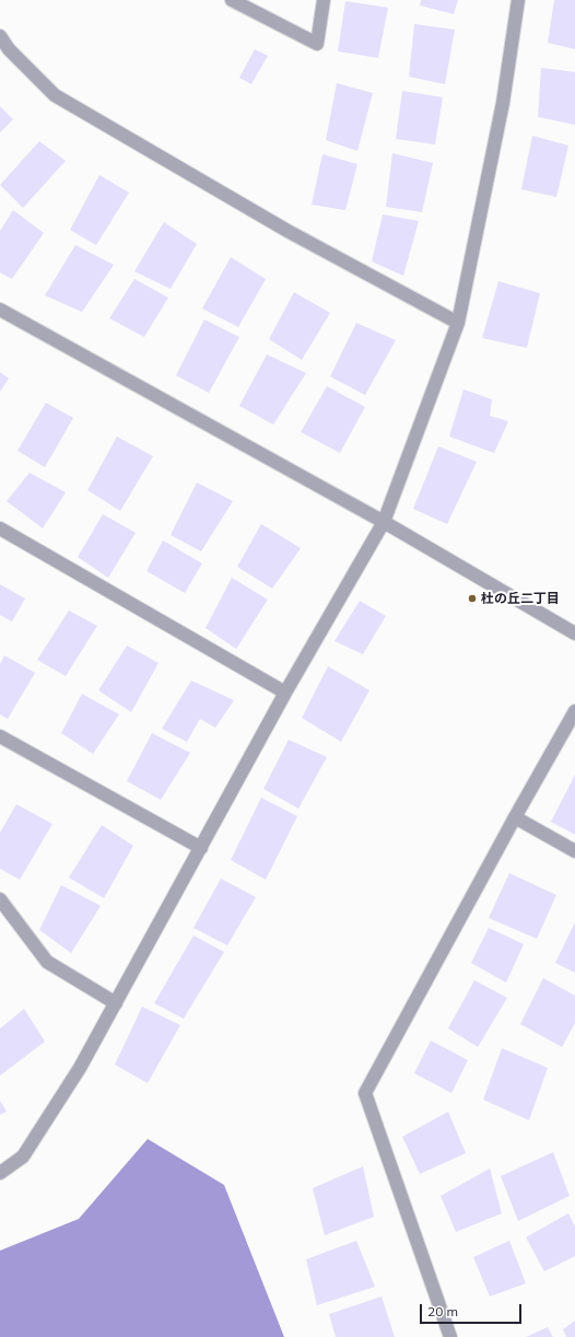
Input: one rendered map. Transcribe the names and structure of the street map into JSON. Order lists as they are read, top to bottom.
{
  "places": ["杜の丘二丁目"],
  "scale_bar": "20 m"
}
